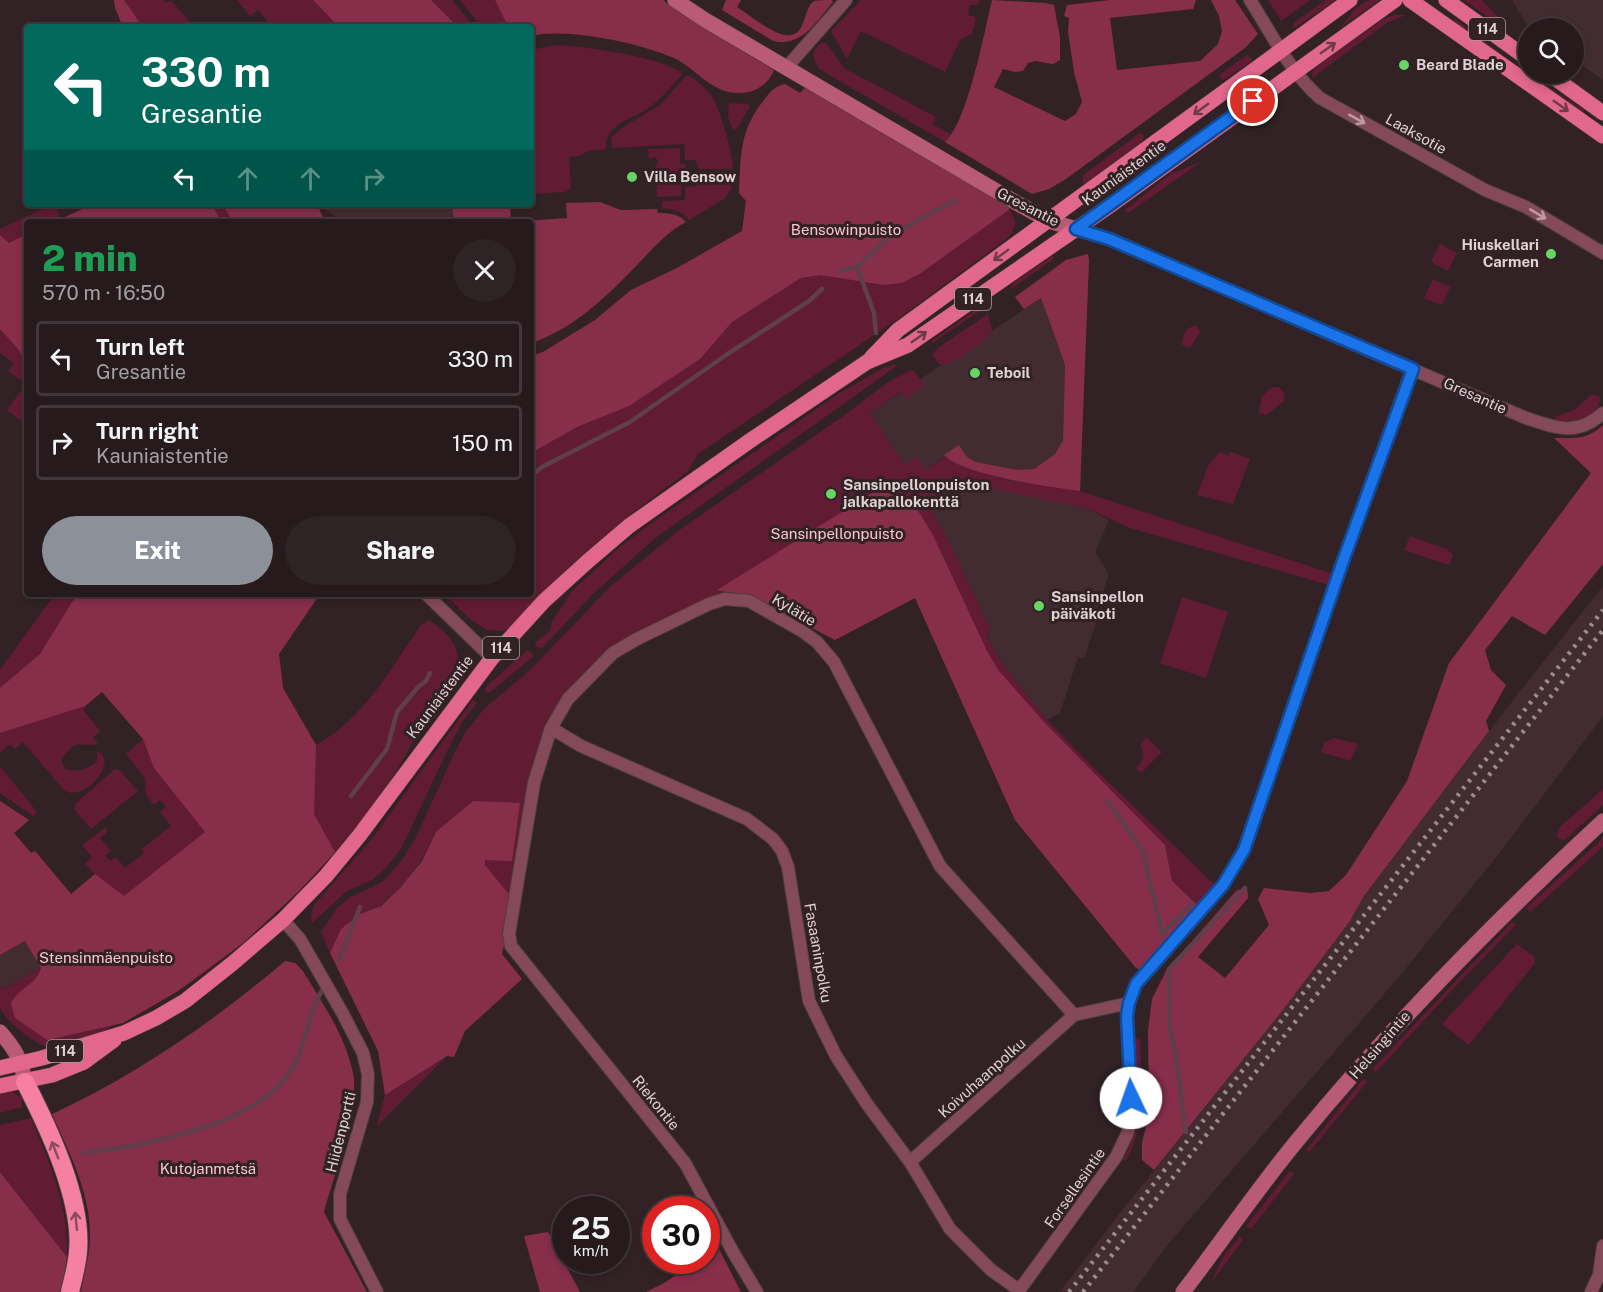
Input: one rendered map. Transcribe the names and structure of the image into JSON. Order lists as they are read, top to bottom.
{
  "streets": {
    "main road": [
      "114",
      "Kauniaistentie",
      "Gresantie",
      "Helsingintie"
    ],
    "street": [
      "Laaksotie",
      "Kylätie",
      "Fasaaninpolku",
      "Koivuhaanpolku",
      "Riekontie",
      "Hiidenportti",
      "Forsellesintie"
    ]
  },
  "crossings": [
    ["114", "Kauniaistentie"],
    ["Laaksotie", "Kauniaistentie"],
    ["Kauniaistentie", "Gresantie"],
    ["Kauniaistentie", "Hiidenportti"],
    ["Gresantie", "Forsellesintie"],
    ["Kylätie", "Fasaaninpolku"],
    ["Kylätie", "Koivuhaanpolku"],
    ["Kylätie", "Riekontie"],
    ["Fasaaninpolku", "Koivuhaanpolku"],
    ["Fasaaninpolku", "Forsellesintie"]
  ],
  "one_way": ["Laaksotie"],
  "parks": [
    "Bensowinpuisto",
    "Sansinpellonpuisto",
    "Stensinmäenpuisto",
    "Kutojanmetsä"
  ],
  "places": [
    "Beard Blade",
    "Villa Bensow",
    "Hiuskellari Carmen",
    "Teboil",
    "Sansinpellonpuiston jalkapallokenttä",
    "Sansinpellon päiväkoti"
  ],
  "page": {
    "turn": ["330 m", "Gresantie"],
    "heading": ["2 min", "570 m · 16:50"],
    "list": [
      {
        "name": "Turn left",
        "note": "Gresantie",
        "value": "330 m"
      },
      {
        "name": "Turn right",
        "note": "Kauniaistentie",
        "value": "150 m"
      }
    ],
    "buttons": ["Exit", "Share"],
    "speed": "25 km/h",
    "limit": "30"
  }
}
